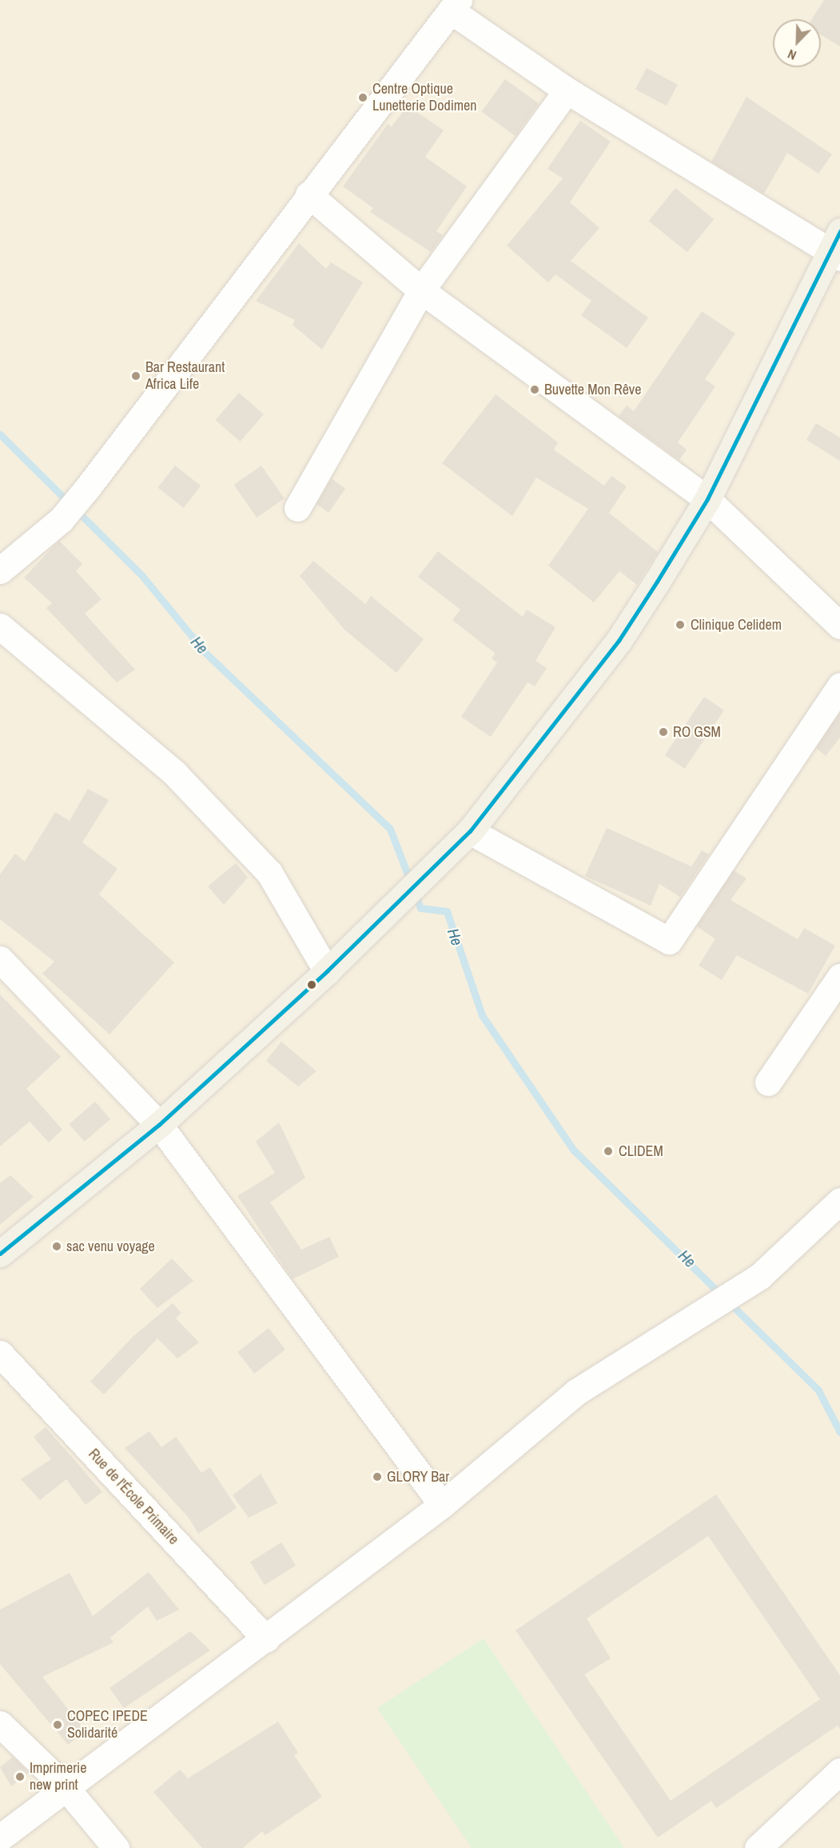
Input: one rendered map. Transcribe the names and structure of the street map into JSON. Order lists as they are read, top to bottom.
{
  "streets": {
    "street": ["Rue de l'École Primaire"]
  },
  "water": ["He"],
  "places": [
    "Centre Optique Lunetterie Dodimen",
    "Bar Restaurant Africa Life",
    "Buvette Mon Rêve",
    "Clinique Celidem",
    "RO GSM",
    "CLIDEM",
    "sac venu voyage",
    "GLORY Bar",
    "COPEC IPEDE Solidarité",
    "Imprimerie new print"
  ],
  "north": "bottom left"
}
